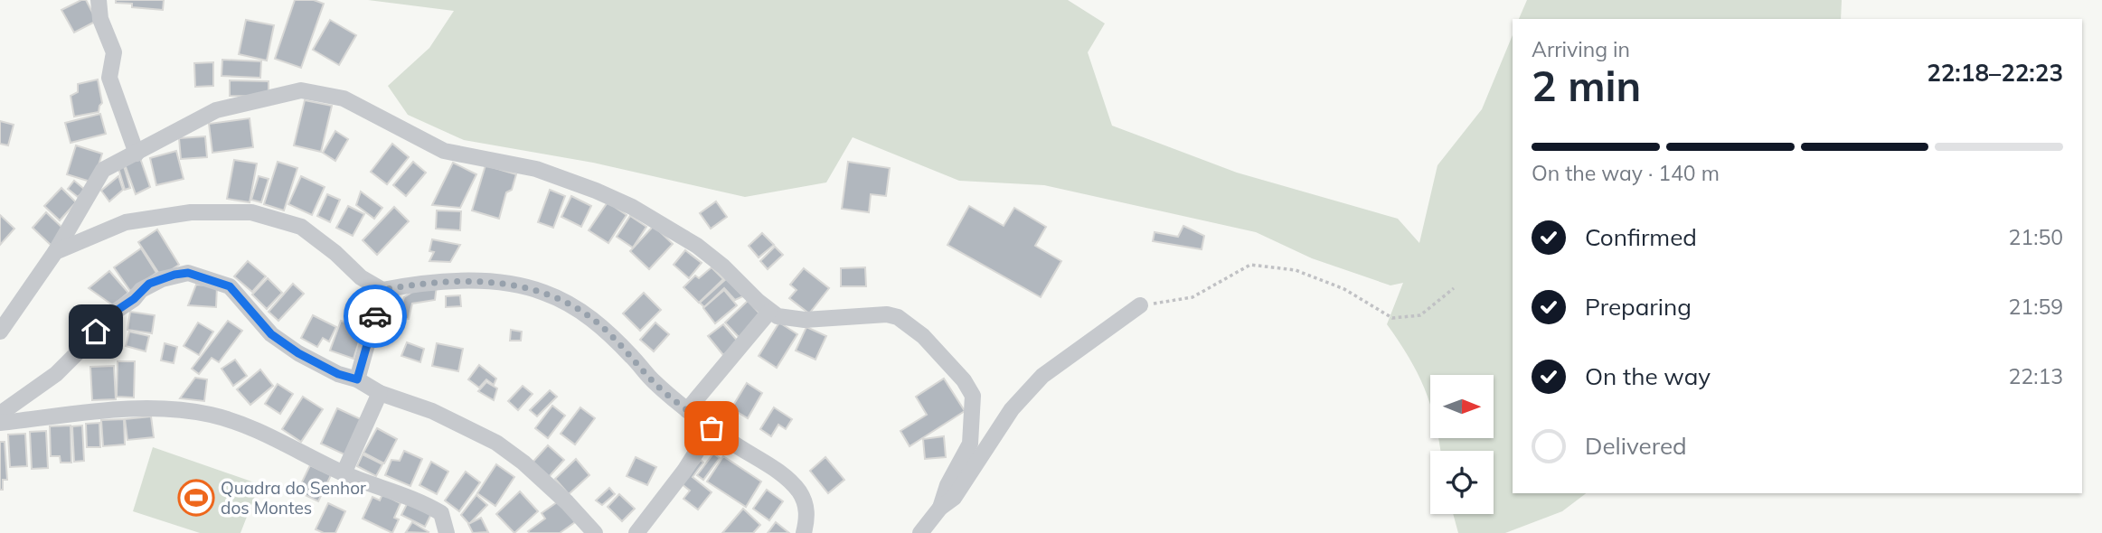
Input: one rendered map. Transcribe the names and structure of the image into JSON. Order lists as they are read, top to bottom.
{
  "places": {
    "sports": ["Quadra do Senhor dos Montes"]
  },
  "north": "right",
  "page": {
    "heading": ["2 min", "Arriving in", "22:18–22:23"],
    "bar": "On the way · 140 m",
    "list": [
      ["Confirmed", "21:50"],
      ["Preparing", "21:59"],
      ["On the way", "22:13"],
      "Delivered"
    ]
  }
}
